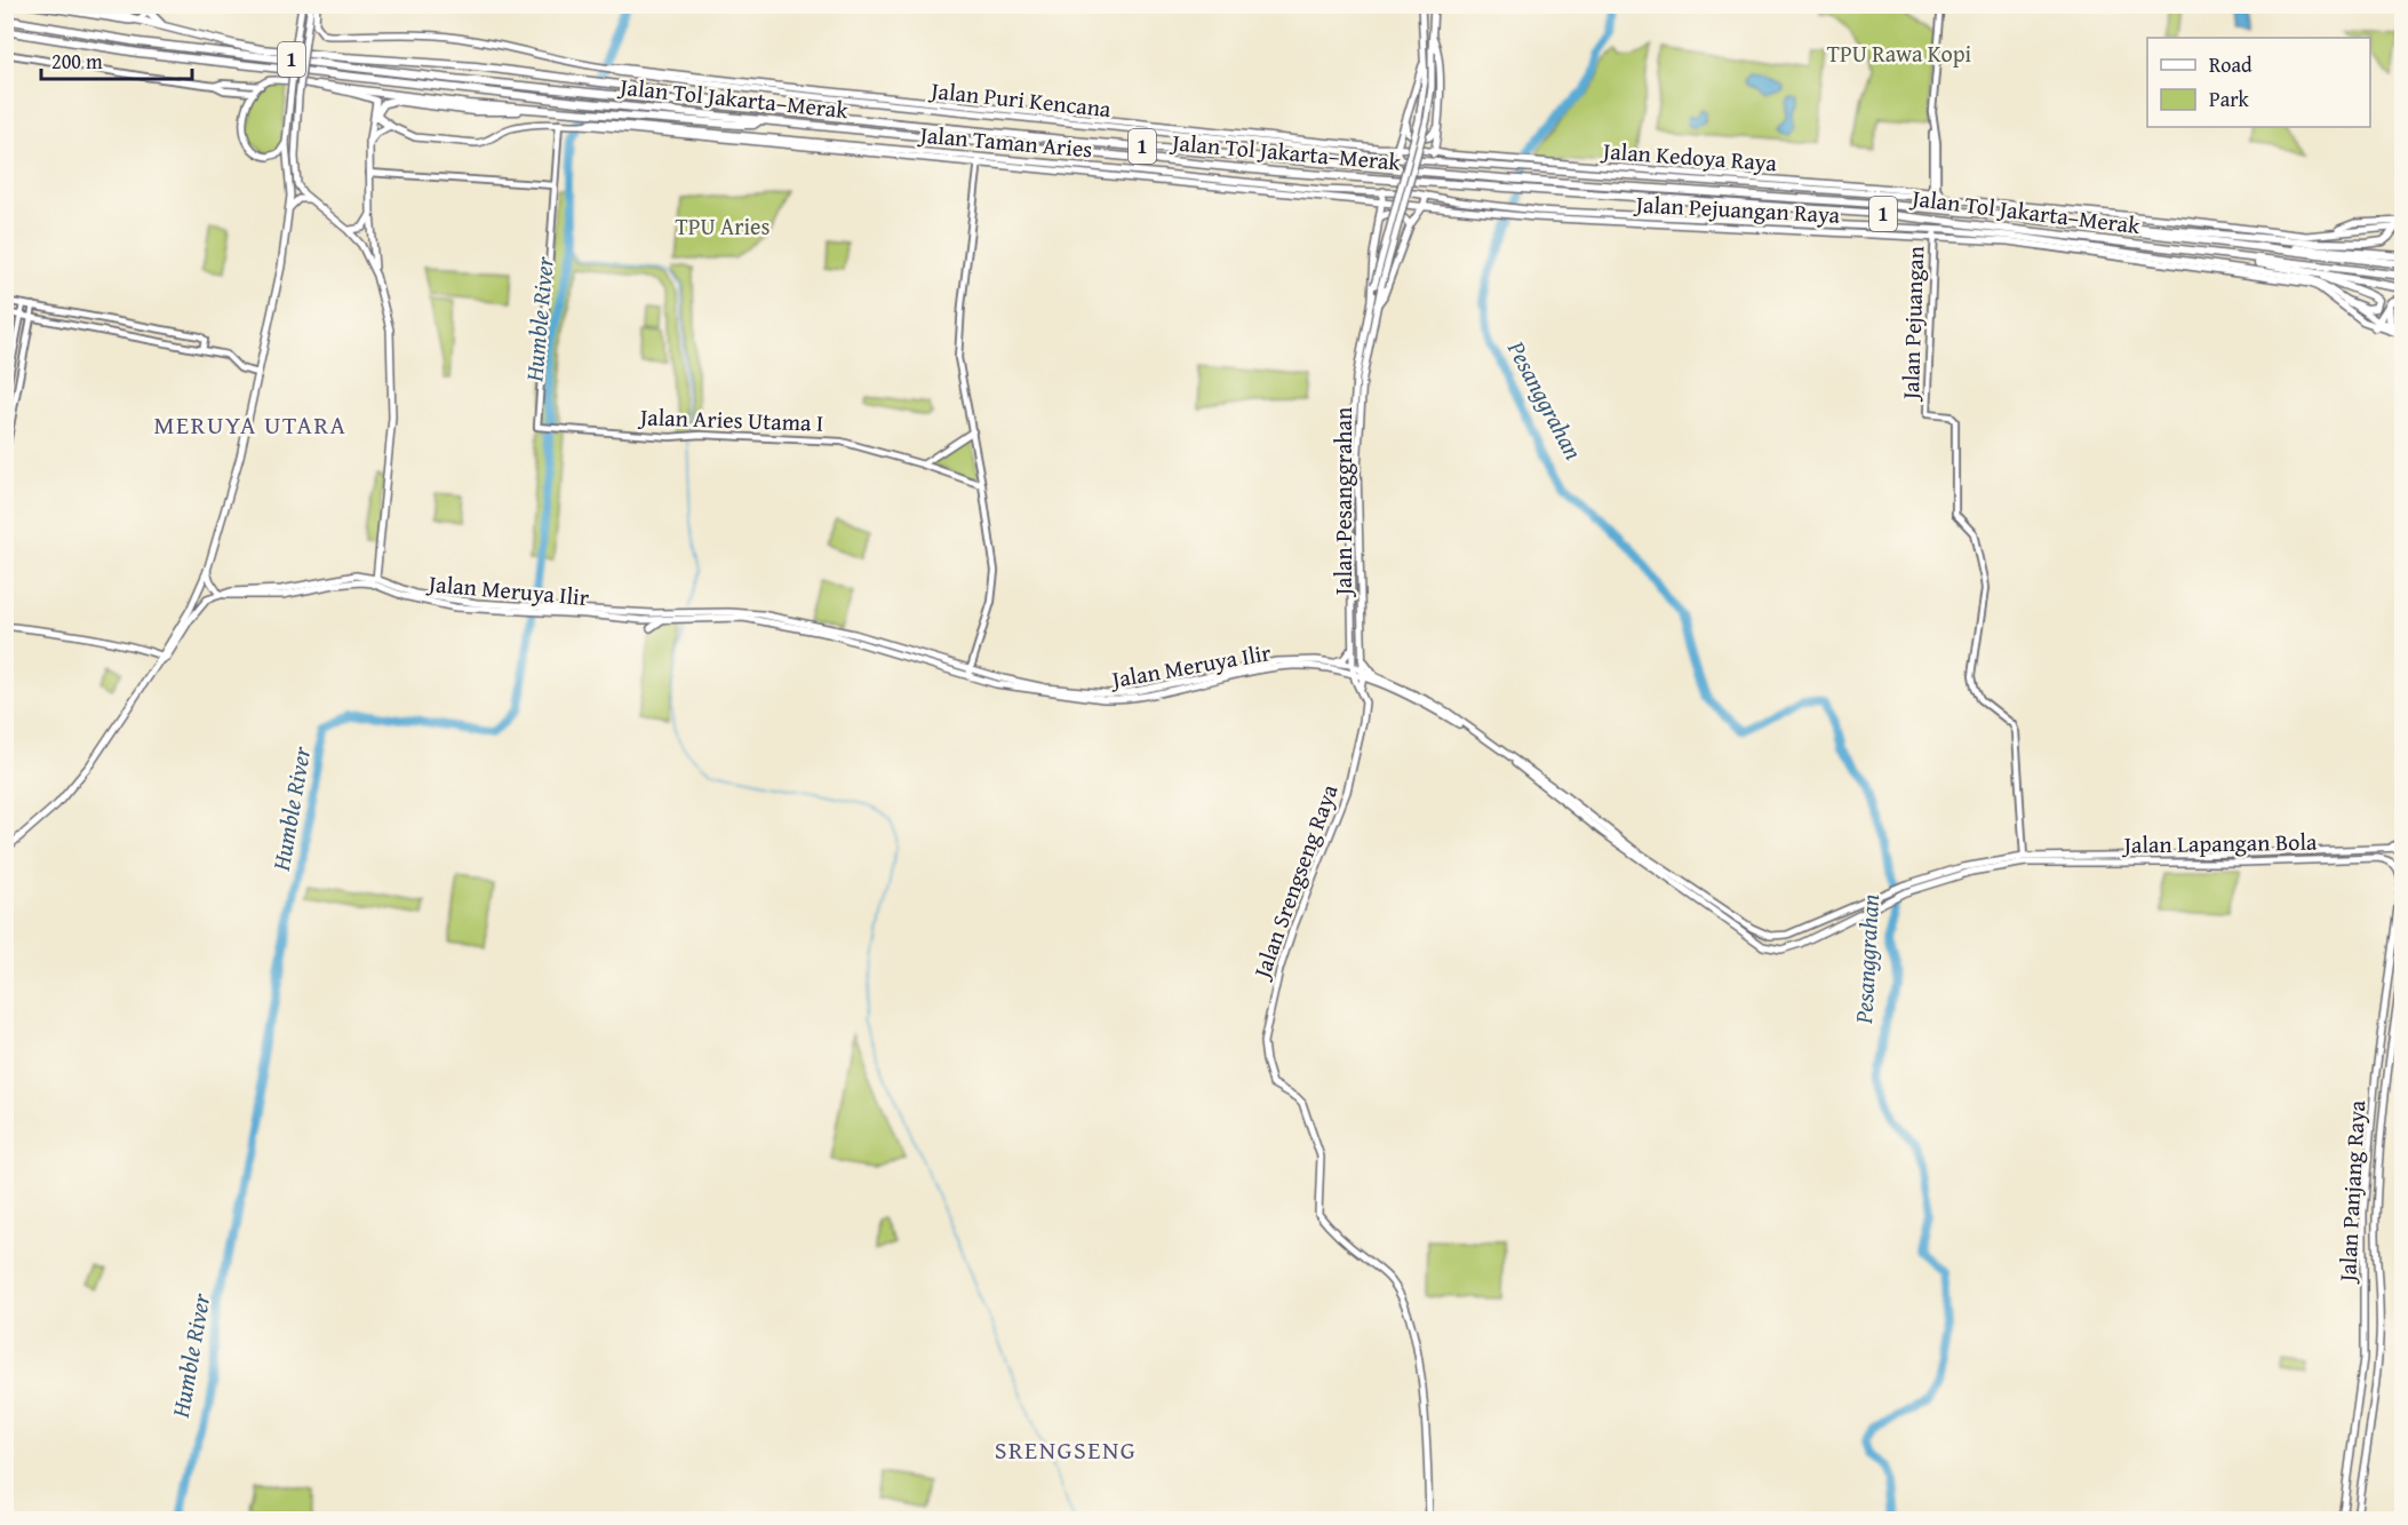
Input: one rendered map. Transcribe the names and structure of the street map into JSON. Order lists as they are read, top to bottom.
{
  "streets": {
    "highway": ["1", "Jalan Tol Jakarta–Merak"],
    "main road": [
      "Jalan Puri Kencana",
      "Jalan Taman Aries",
      "Jalan Kedoya Raya",
      "Jalan Pejuangan Raya",
      "Jalan Pesanggrahan",
      "Jalan Meruya Ilir",
      "Jalan Lapangan Bola",
      "Jalan Srengseng Raya",
      "Jalan Panjang Raya"
    ],
    "street": ["Jalan Pejuangan", "Jalan Aries Utama I"]
  },
  "crossings": [
    ["Jalan Puri Kencana", "Jalan Kedoya Raya"],
    ["Jalan Taman Aries", "Jalan Pejuangan Raya"],
    ["Jalan Pejuangan Raya", "Jalan Pejuangan"],
    ["Jalan Pejuangan", "Jalan Meruya Ilir"],
    ["Jalan Pejuangan", "Jalan Lapangan Bola"],
    ["Jalan Pesanggrahan", "Jalan Meruya Ilir"],
    ["Jalan Pesanggrahan", "Jalan Srengseng Raya"],
    ["Jalan Meruya Ilir", "Jalan Lapangan Bola"],
    ["Jalan Meruya Ilir", "Jalan Srengseng Raya"],
    ["Jalan Lapangan Bola", "Jalan Panjang Raya"]
  ],
  "districts": ["MERUYA UTARA", "SRENGSENG"],
  "water": ["Humble River", "Pesanggrahan"],
  "parks": ["TPU Rawa Kopi", "TPU Aries"],
  "legend": ["Road", "Park"],
  "scale_bar": "200 m"
}
